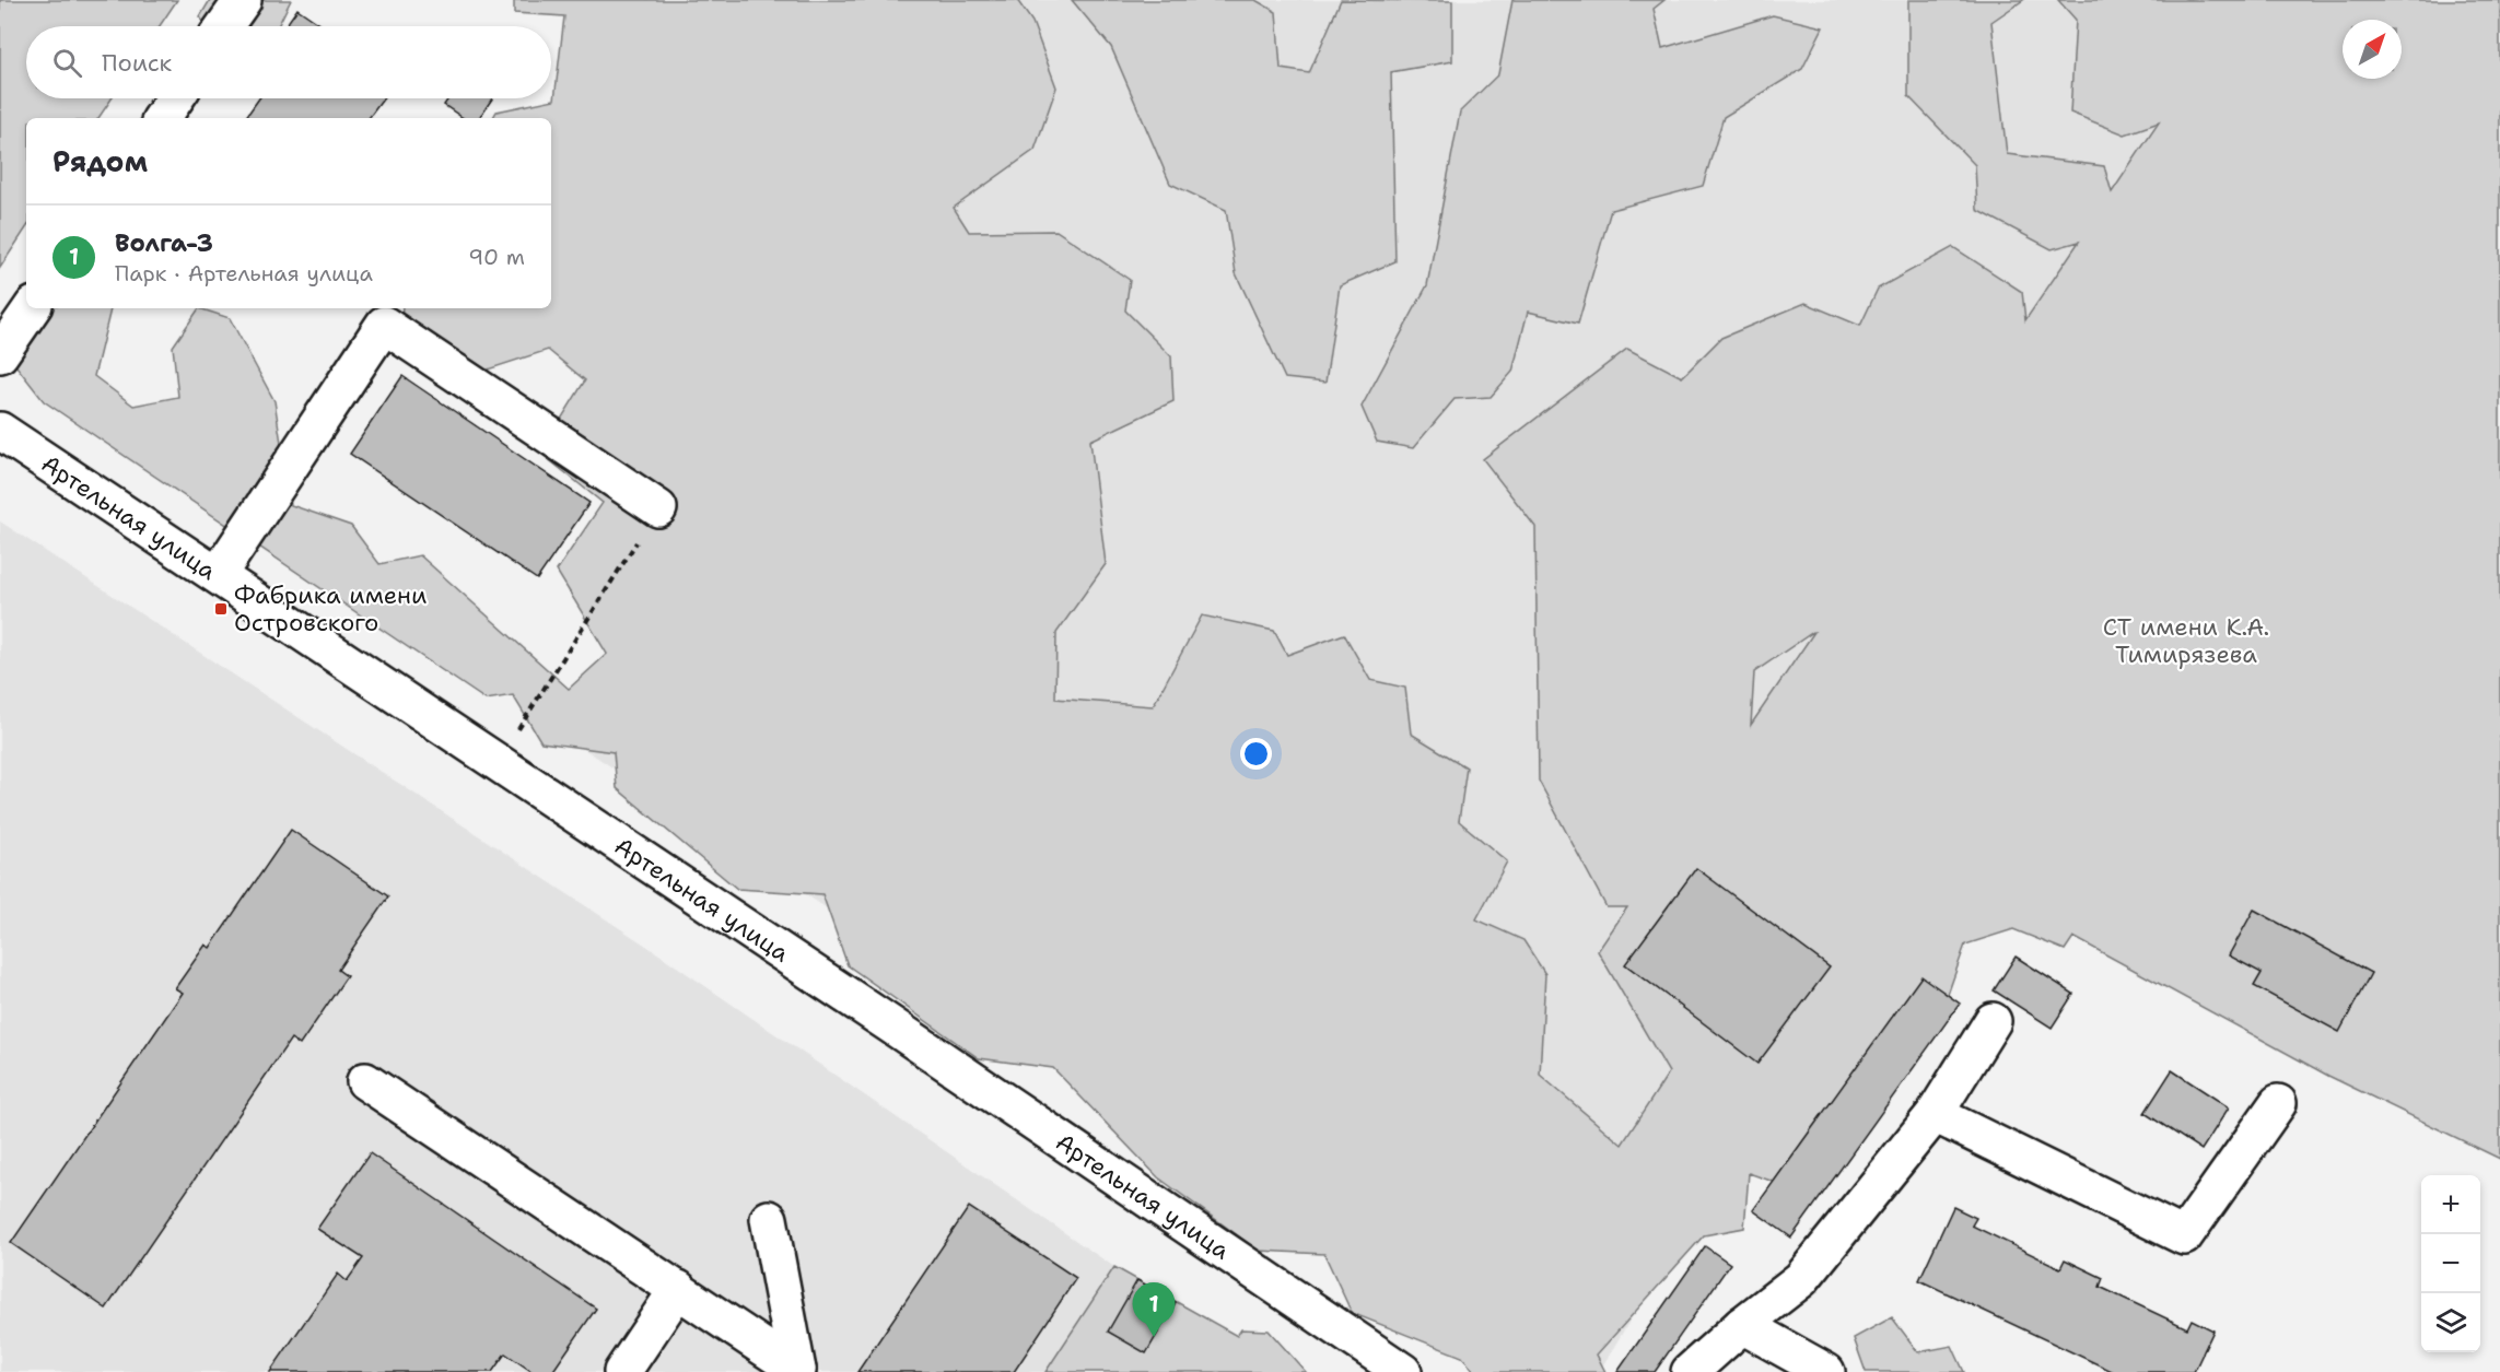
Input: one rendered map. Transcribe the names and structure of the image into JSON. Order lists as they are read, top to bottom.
{
  "streets": {
    "street": ["Артельная улица"]
  },
  "parks": ["СТ имени К.А. Тимирязева"],
  "places": {
    "transit": ["Фабрика имени Островского"]
  },
  "north": "top right",
  "page": {
    "search": "Поиск",
    "heading": "Рядом",
    "list": [
      {
        "mark": "1",
        "name": "Волга-3",
        "note": "Парк · Артельная улица",
        "value": "90 m"
      }
    ],
    "map_buttons": ["+", "−"],
    "pins": "1"
  }
}
